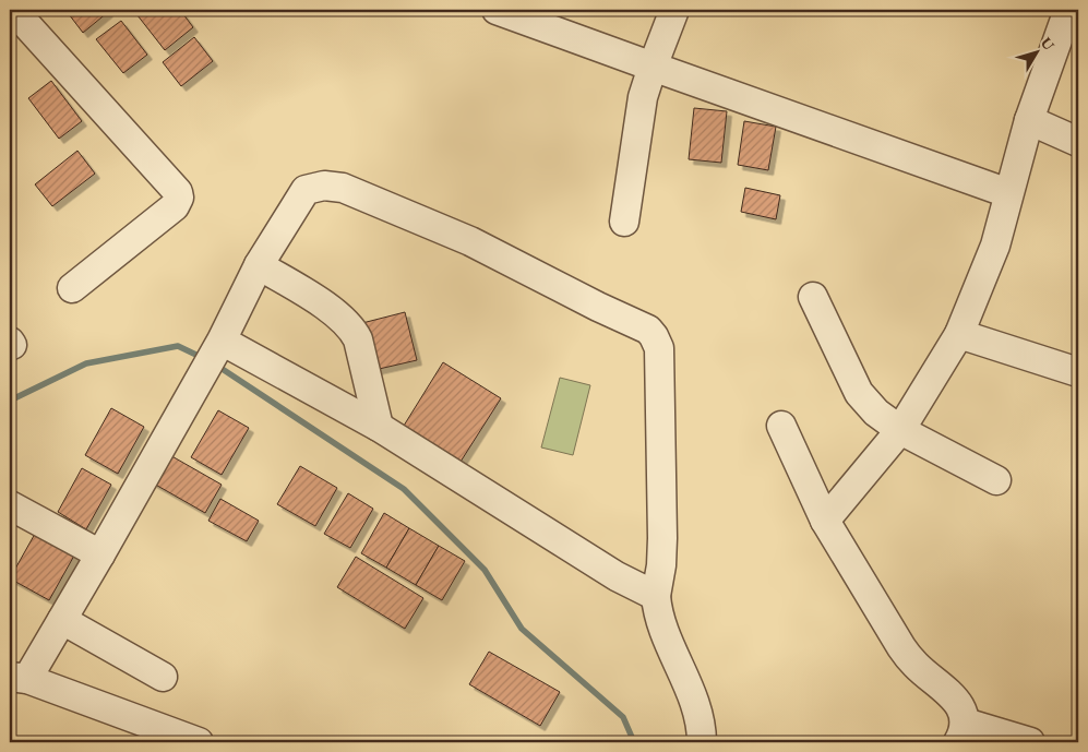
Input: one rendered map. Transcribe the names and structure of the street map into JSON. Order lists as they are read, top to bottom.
{
  "north": "top right"
}
